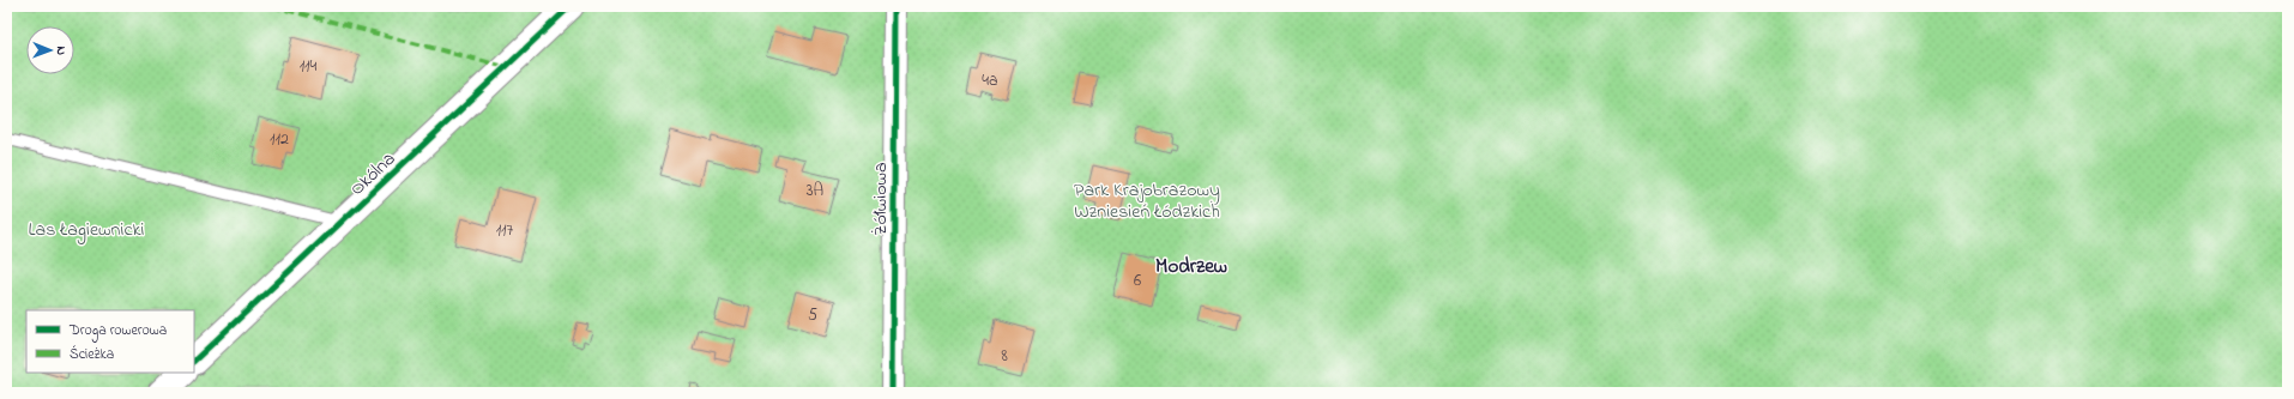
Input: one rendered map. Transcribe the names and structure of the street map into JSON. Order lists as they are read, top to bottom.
{
  "streets": {
    "street": ["Okólna", "Żółwiowa"]
  },
  "districts": ["Modrzew"],
  "parks": ["Park Krajobrazowy Wzniesień Łódzkich", "Las Łagiewnicki"],
  "house_numbers": [
    "114",
    "4a",
    "112",
    "3A",
    "117",
    "6",
    "5",
    "8"
  ],
  "legend": ["Droga rowerowa", "Ścieżka"],
  "north": "right"
}
